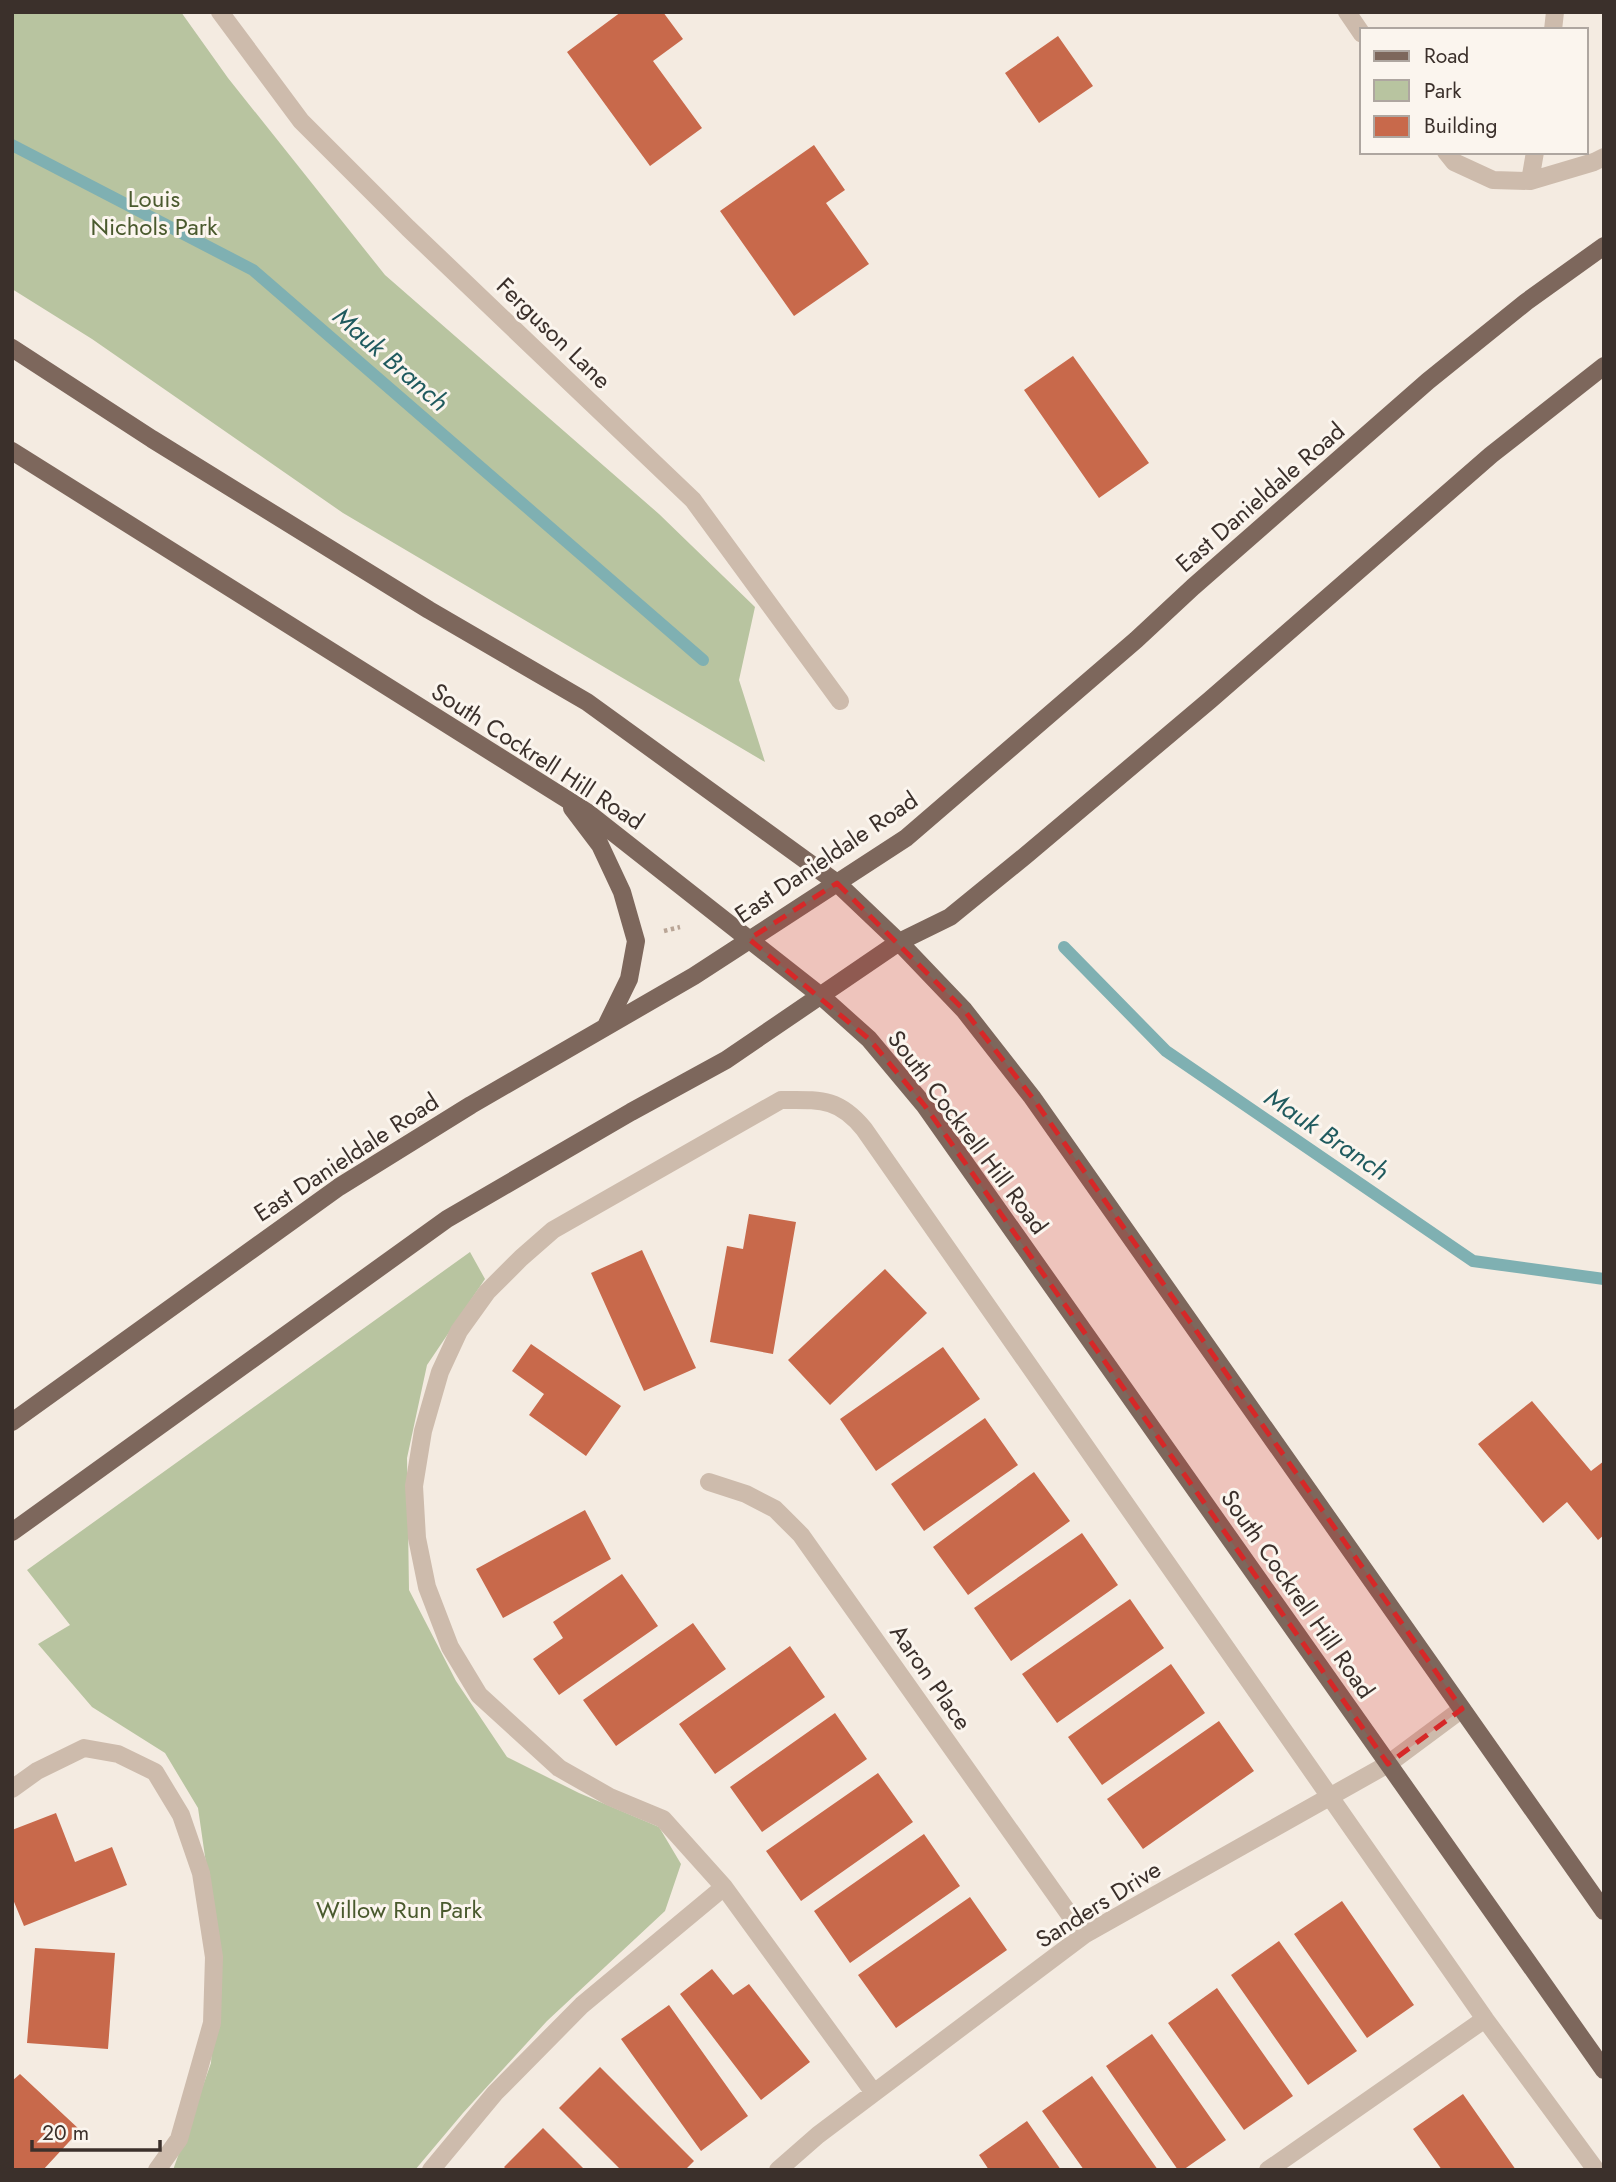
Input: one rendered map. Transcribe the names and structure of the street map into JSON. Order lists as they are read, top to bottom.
{
  "streets": {
    "main road": ["East Danieldale Road", "South Cockrell Hill Road"],
    "street": ["Ferguson Lane", "Aaron Place", "Sanders Drive"]
  },
  "crossings": [
    ["East Danieldale Road", "South Cockrell Hill Road"],
    ["South Cockrell Hill Road", "Sanders Drive"],
    ["Aaron Place", "Sanders Drive"]
  ],
  "water": ["Mauk Branch"],
  "parks": ["Louis Nichols Park", "Willow Run Park"],
  "legend": ["Road", "Park", "Building"],
  "scale_bar": "20 m"
}
